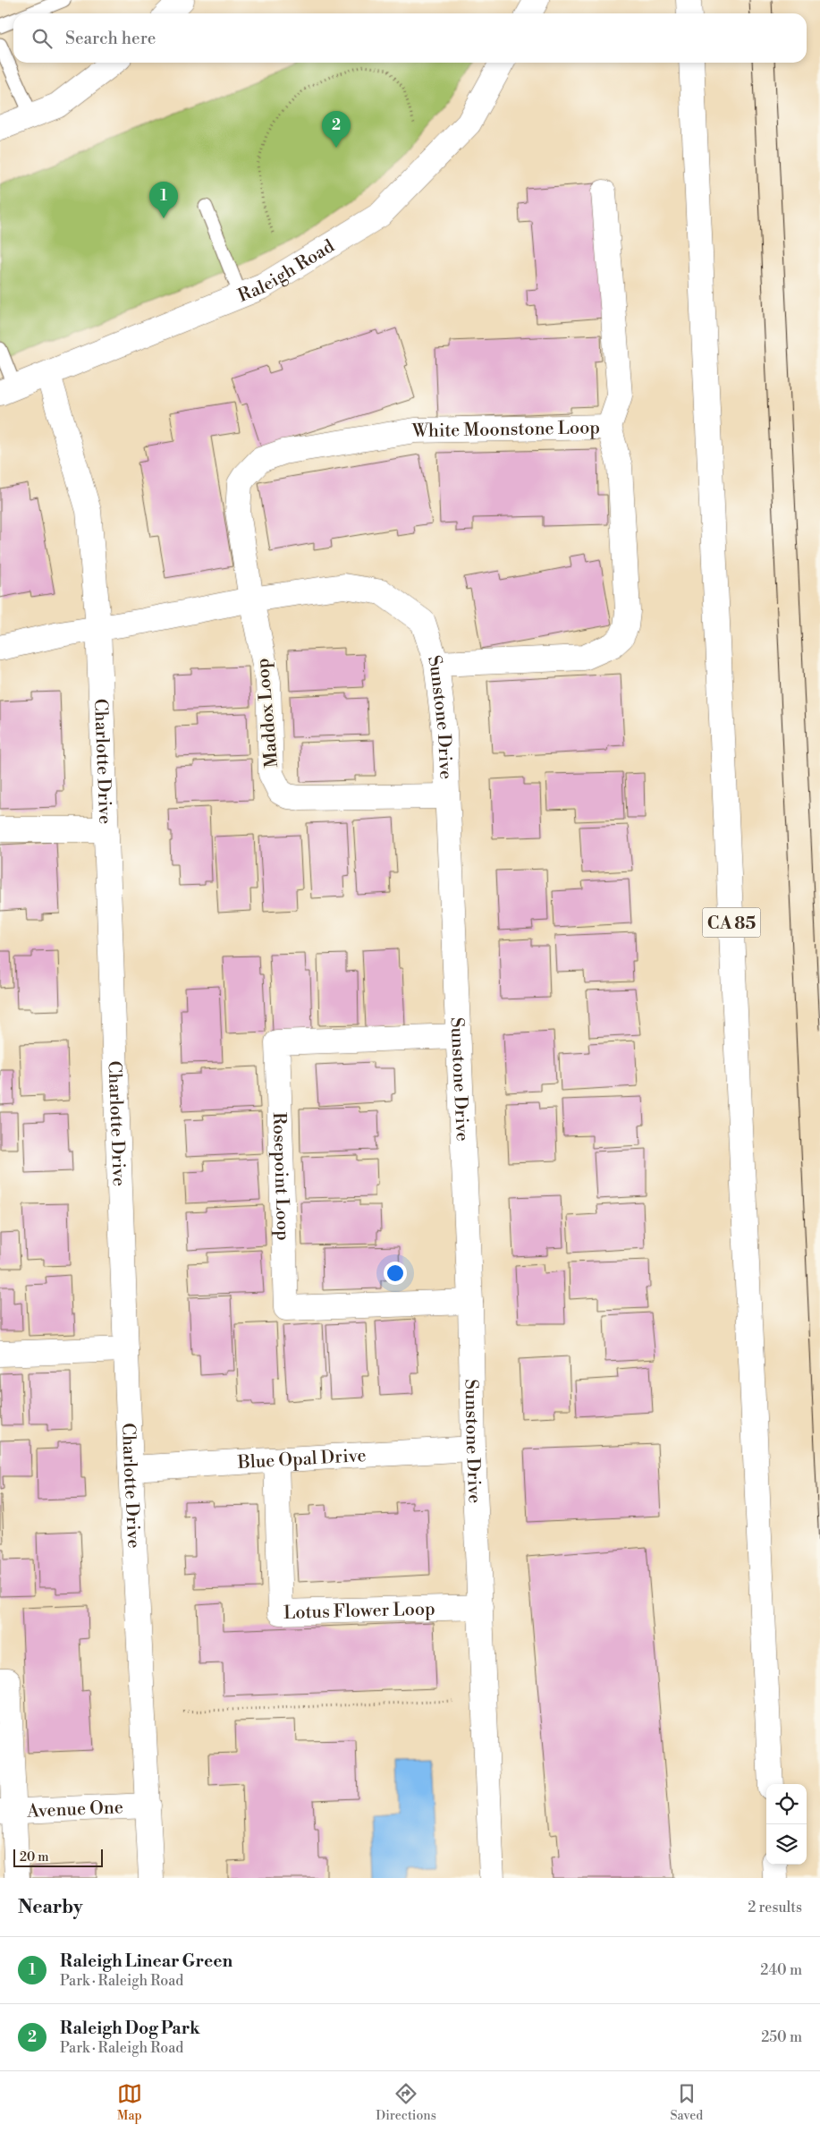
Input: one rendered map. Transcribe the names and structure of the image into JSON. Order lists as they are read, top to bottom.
{
  "streets": {
    "main road": [
      "Raleigh Road",
      "White Moonstone Loop",
      "Maddox Loop",
      "Sunstone Drive",
      "Charlotte Drive",
      "CA 85",
      "Rosepoint Loop",
      "Blue Opal Drive",
      "Lotus Flower Loop",
      "Avenue One"
    ]
  },
  "crossings": [
    ["Raleigh Road", "Charlotte Drive"],
    ["White Moonstone Loop", "Maddox Loop"],
    ["White Moonstone Loop", "Sunstone Drive"],
    ["Maddox Loop", "Sunstone Drive"],
    ["Sunstone Drive", "Charlotte Drive"],
    ["Sunstone Drive", "Rosepoint Loop"],
    ["Sunstone Drive", "Blue Opal Drive"],
    ["Sunstone Drive", "Lotus Flower Loop"],
    ["Charlotte Drive", "Blue Opal Drive"],
    ["Charlotte Drive", "Avenue One"],
    ["Blue Opal Drive", "Lotus Flower Loop"]
  ],
  "scale_bar": "20 m",
  "page": {
    "search": "Search here",
    "pins": ["2", "1"],
    "scale": "20 m",
    "heading": ["Nearby", "2 results"],
    "list": [
      {
        "mark": "1",
        "name": "Raleigh Linear Green",
        "note": "Park · Raleigh Road",
        "value": "240 m"
      },
      {
        "mark": "2",
        "name": "Raleigh Dog Park",
        "note": "Park · Raleigh Road",
        "value": "250 m"
      }
    ],
    "nav": ["Map", "Directions", "Saved"]
  }
}
